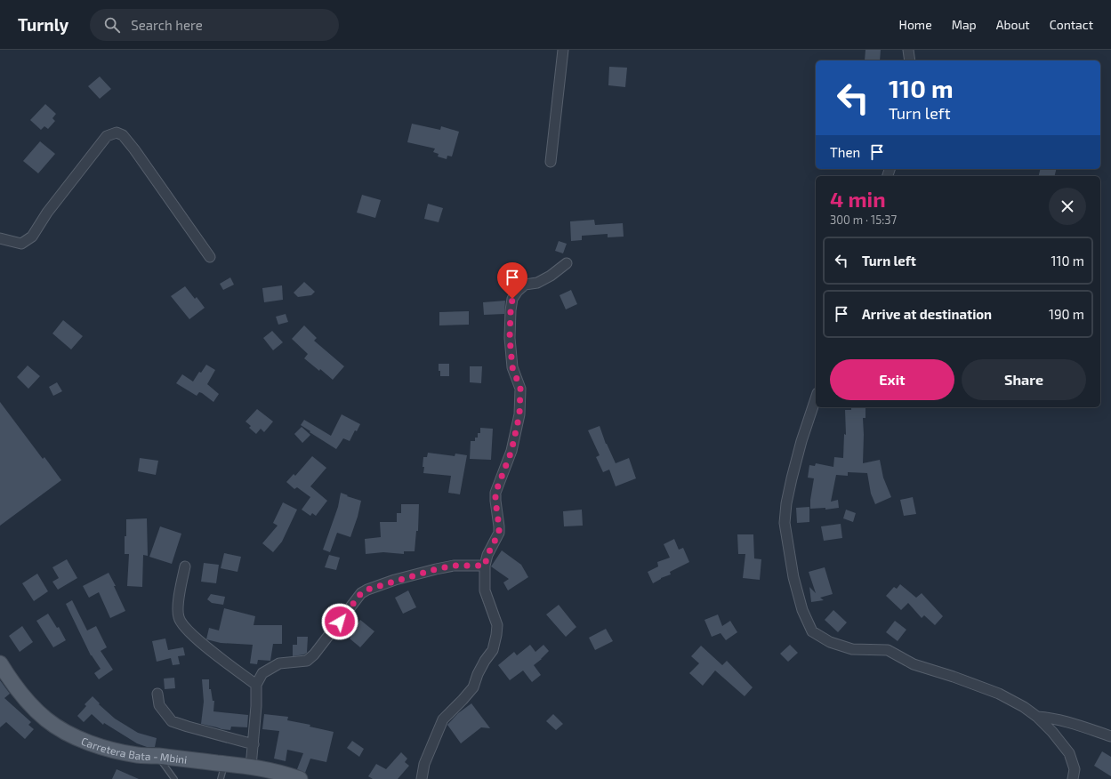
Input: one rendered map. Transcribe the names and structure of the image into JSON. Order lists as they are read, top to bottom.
{
  "streets": {
    "main road": ["Carretera Bata - Mbini"]
  },
  "page": {
    "header": "Turnly",
    "search": "Search here",
    "nav": [
      "Home",
      "Map",
      "About",
      "Contact"
    ],
    "turn": ["110 m", "Turn left"],
    "then": "Then",
    "heading": ["4 min", "300 m · 15:37"],
    "list": [
      {
        "name": "Turn left",
        "value": "110 m"
      },
      {
        "name": "Arrive at destination",
        "value": "190 m"
      }
    ],
    "buttons": ["Exit", "Share"]
  }
}
